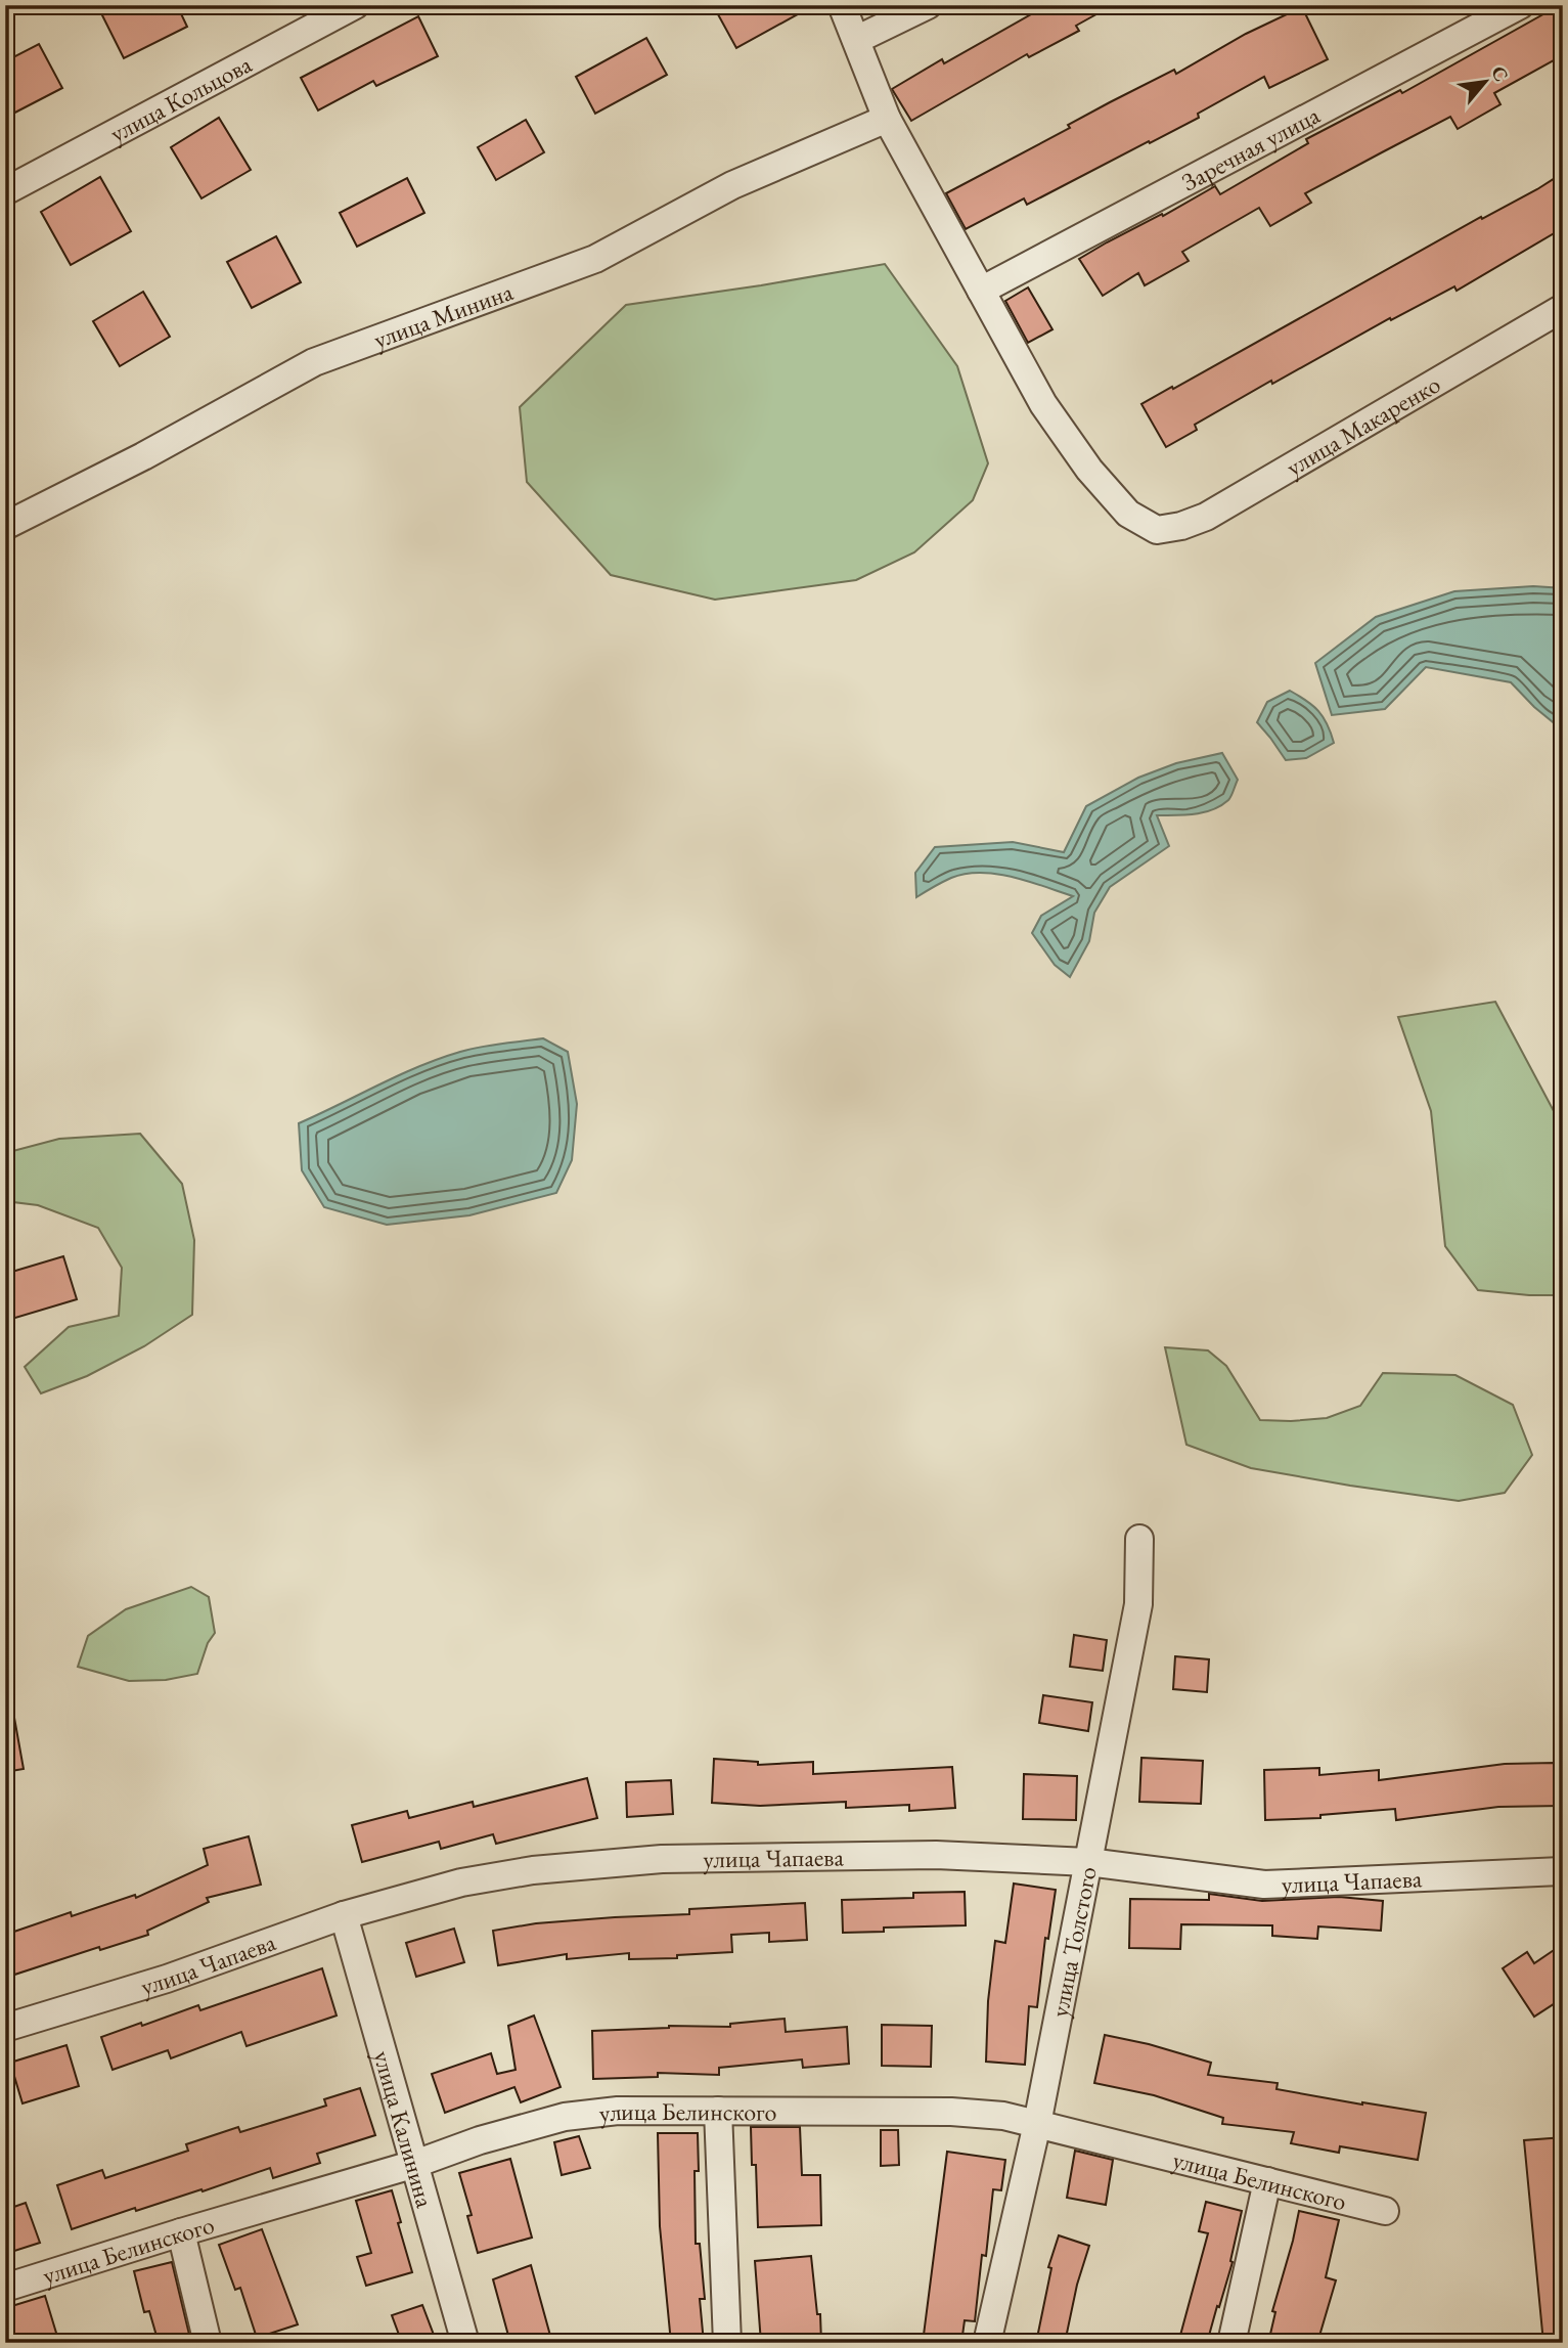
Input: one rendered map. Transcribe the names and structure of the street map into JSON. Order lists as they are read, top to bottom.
{
  "streets": {
    "street": [
      "улица Кольцова",
      "Заречная улица",
      "улица Минина",
      "улица Макаренко",
      "улица Чапаева",
      "улица Толстого",
      "улица Белинского",
      "улица Калинина"
    ]
  },
  "crossings": [
    ["Заречная улица", "улица Макаренко"],
    ["улица Чапаева", "улица Толстого"],
    ["улица Чапаева", "улица Калинина"],
    ["улица Толстого", "улица Белинского"],
    ["улица Белинского", "улица Калинина"]
  ],
  "north": "top right"
}
